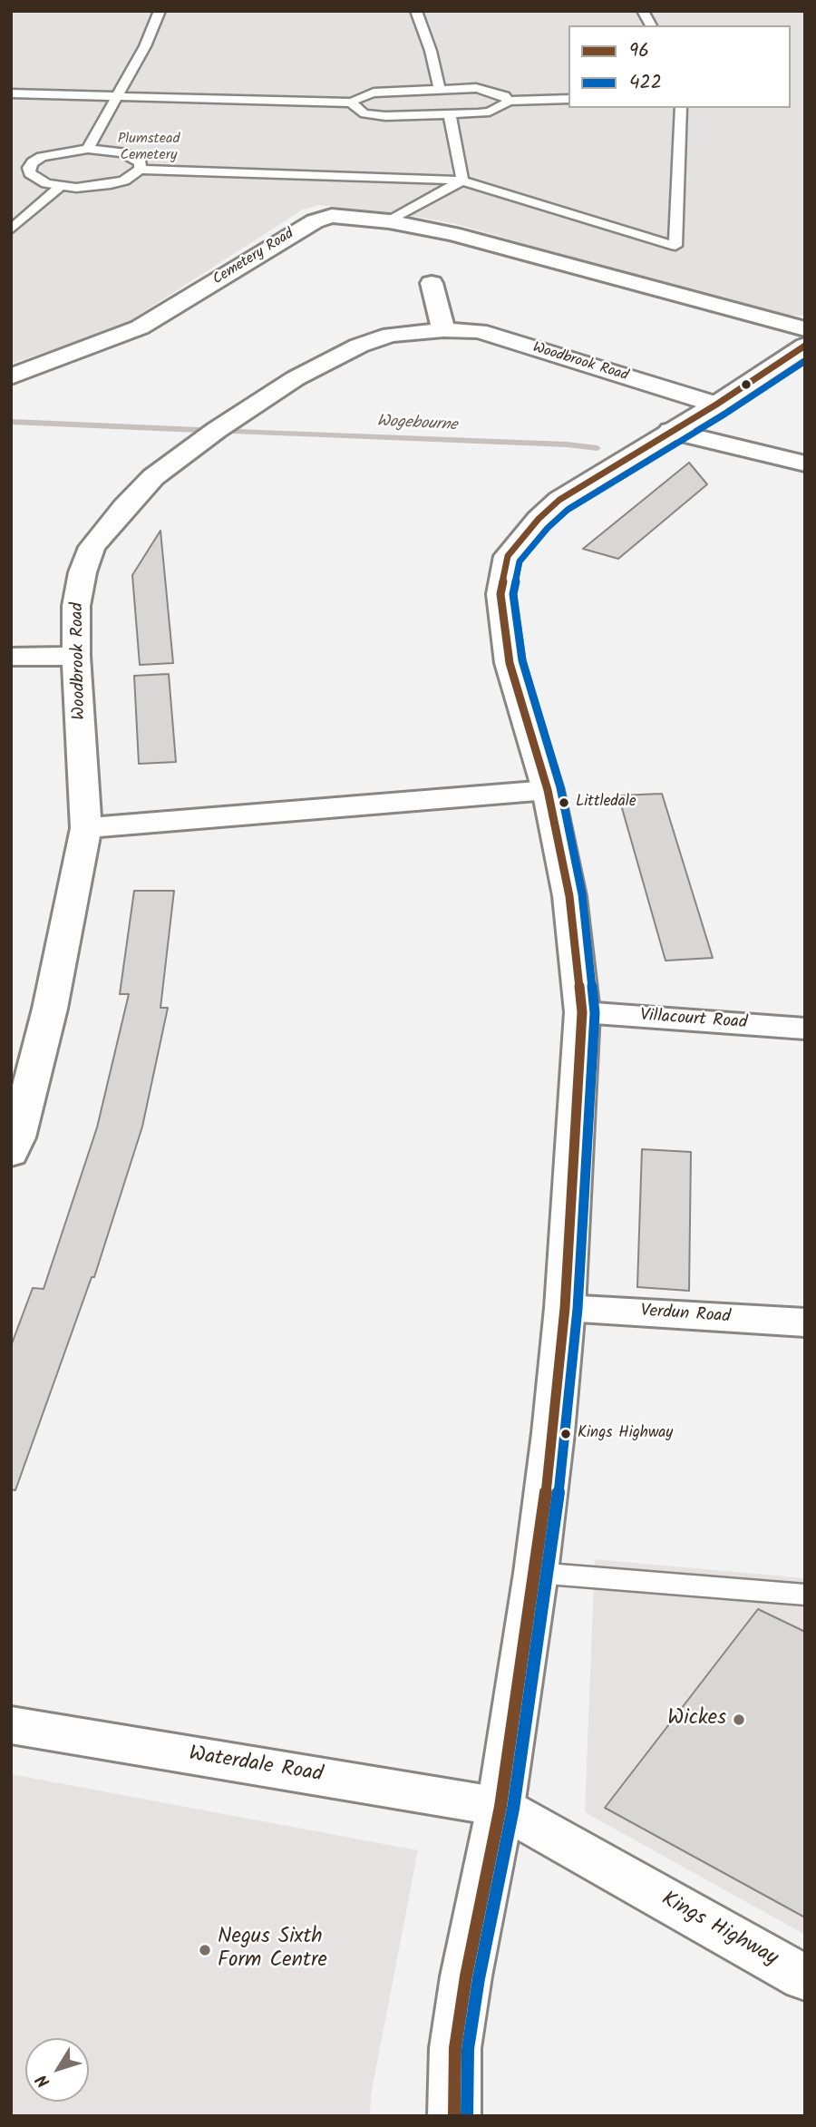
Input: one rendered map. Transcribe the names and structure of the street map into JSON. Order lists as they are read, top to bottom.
{
  "streets": {
    "street": [
      "Cemetery Road",
      "Woodbrook Road",
      "Villacourt Road",
      "Verdun Road",
      "Waterdale Road",
      "Kings Highway"
    ]
  },
  "crossings": [
    ["Waterdale Road", "Kings Highway"]
  ],
  "water": ["Wogebourne"],
  "parks": ["Plumstead Cemetery"],
  "places": [
    "Littledale",
    "Kings Highway",
    "Wickes",
    "Negus Sixth Form Centre"
  ],
  "lines": ["transit line 96", "transit line 422"],
  "legend": ["96", "422"],
  "north": "bottom left"
}
